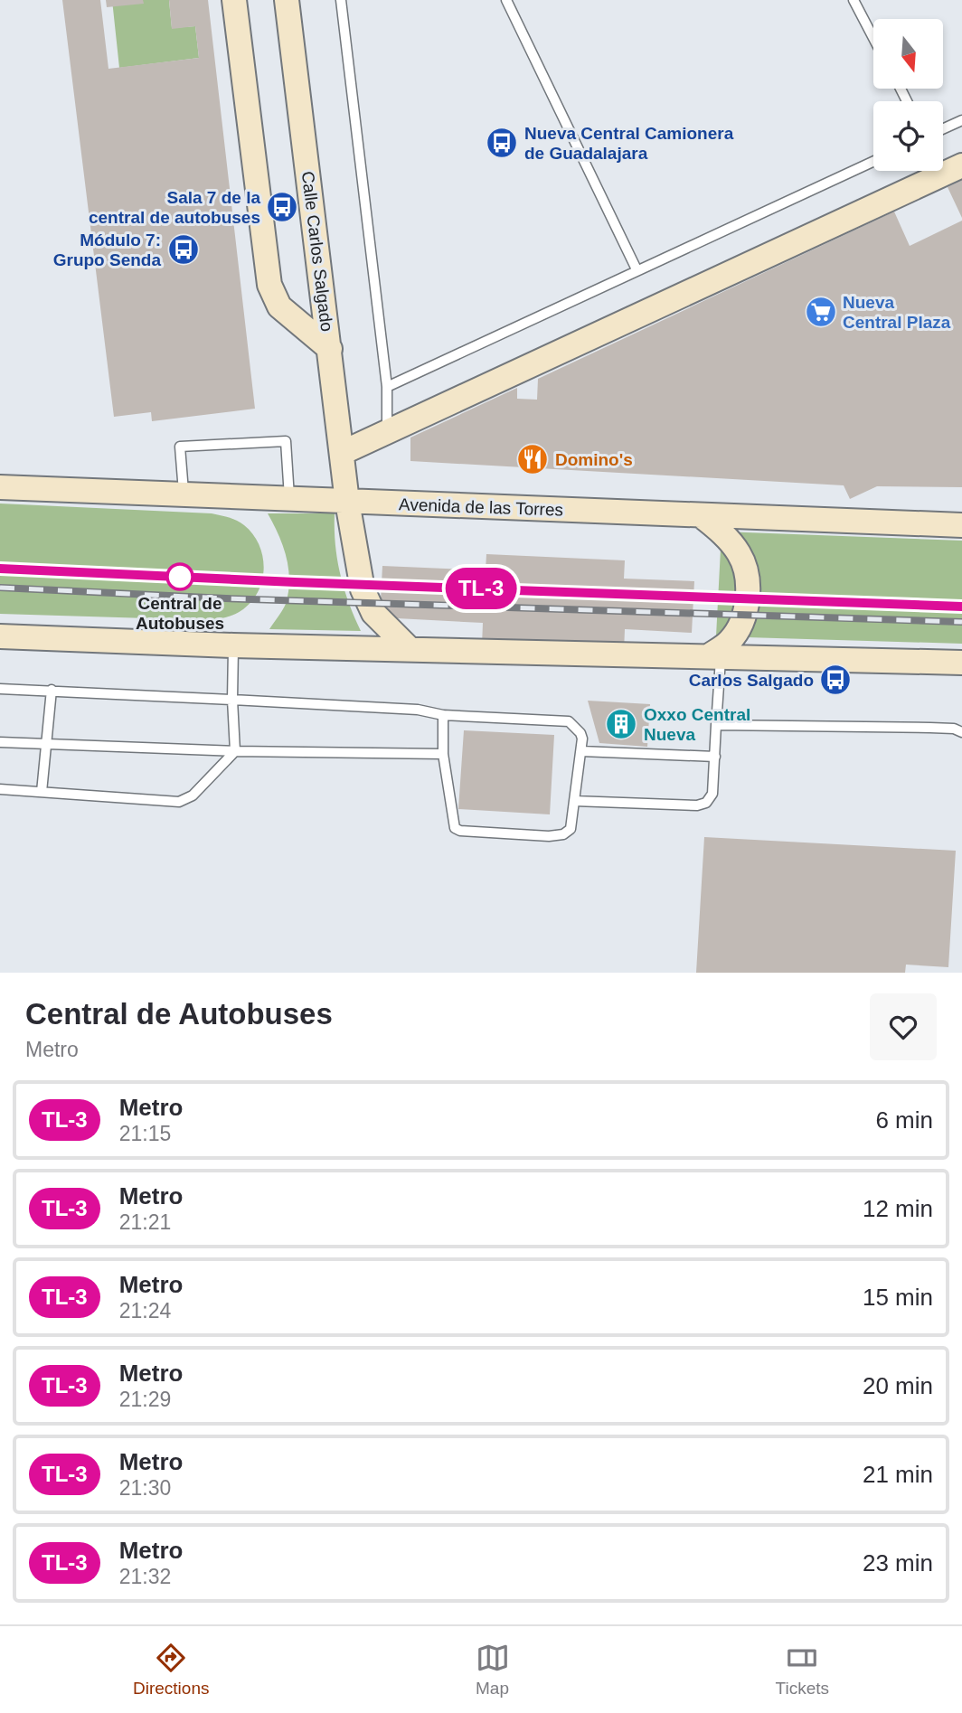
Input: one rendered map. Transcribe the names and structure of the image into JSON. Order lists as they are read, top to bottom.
{
  "streets": {
    "street": ["Calle Carlos Salgado", "Avenida de las Torres"]
  },
  "crossings": [
    ["Calle Carlos Salgado", "Avenida de las Torres"]
  ],
  "places": {
    "bus stop": [
      "Nueva Central Camionera de Guadalajara",
      "Sala 7 de la central de autobuses",
      "Módulo 7: Grupo Senda",
      "Carlos Salgado"
    ],
    "supermarket": ["Nueva Central Plaza"],
    "restaurant": ["Domino's"],
    "other": ["Central de Autobuses"],
    "building": ["Oxxo Central Nueva"]
  },
  "lines": ["metro line TL-3"],
  "north": "bottom",
  "page": {
    "on_map": "TL-3",
    "heading": ["Central de Autobuses", "Metro"],
    "list": [
      {
        "mark": "TL-3",
        "name": "Metro",
        "note": "21:15",
        "value": "6 min"
      },
      {
        "mark": "TL-3",
        "name": "Metro",
        "note": "21:21",
        "value": "12 min"
      },
      {
        "mark": "TL-3",
        "name": "Metro",
        "note": "21:24",
        "value": "15 min"
      },
      {
        "mark": "TL-3",
        "name": "Metro",
        "note": "21:29",
        "value": "20 min"
      },
      {
        "mark": "TL-3",
        "name": "Metro",
        "note": "21:30",
        "value": "21 min"
      },
      {
        "mark": "TL-3",
        "name": "Metro",
        "note": "21:32",
        "value": "23 min"
      }
    ],
    "tabs": ["Directions", "Map", "Tickets"]
  }
}
